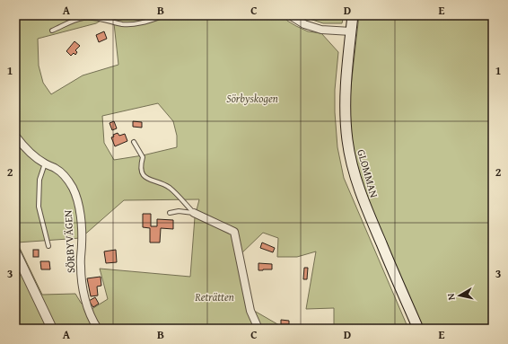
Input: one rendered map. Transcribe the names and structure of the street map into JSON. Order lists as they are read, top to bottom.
{
  "streets": {
    "main road": ["GLOMMAN"],
    "street": ["SÖRBYVÄGEN"]
  },
  "parks": ["Sörbyskogen", "Reträtten"],
  "north": "left",
  "grid": {
    "columns": [
      "A",
      "B",
      "C",
      "D",
      "E"
    ],
    "rows": ["1", "2", "3"]
  }
}
